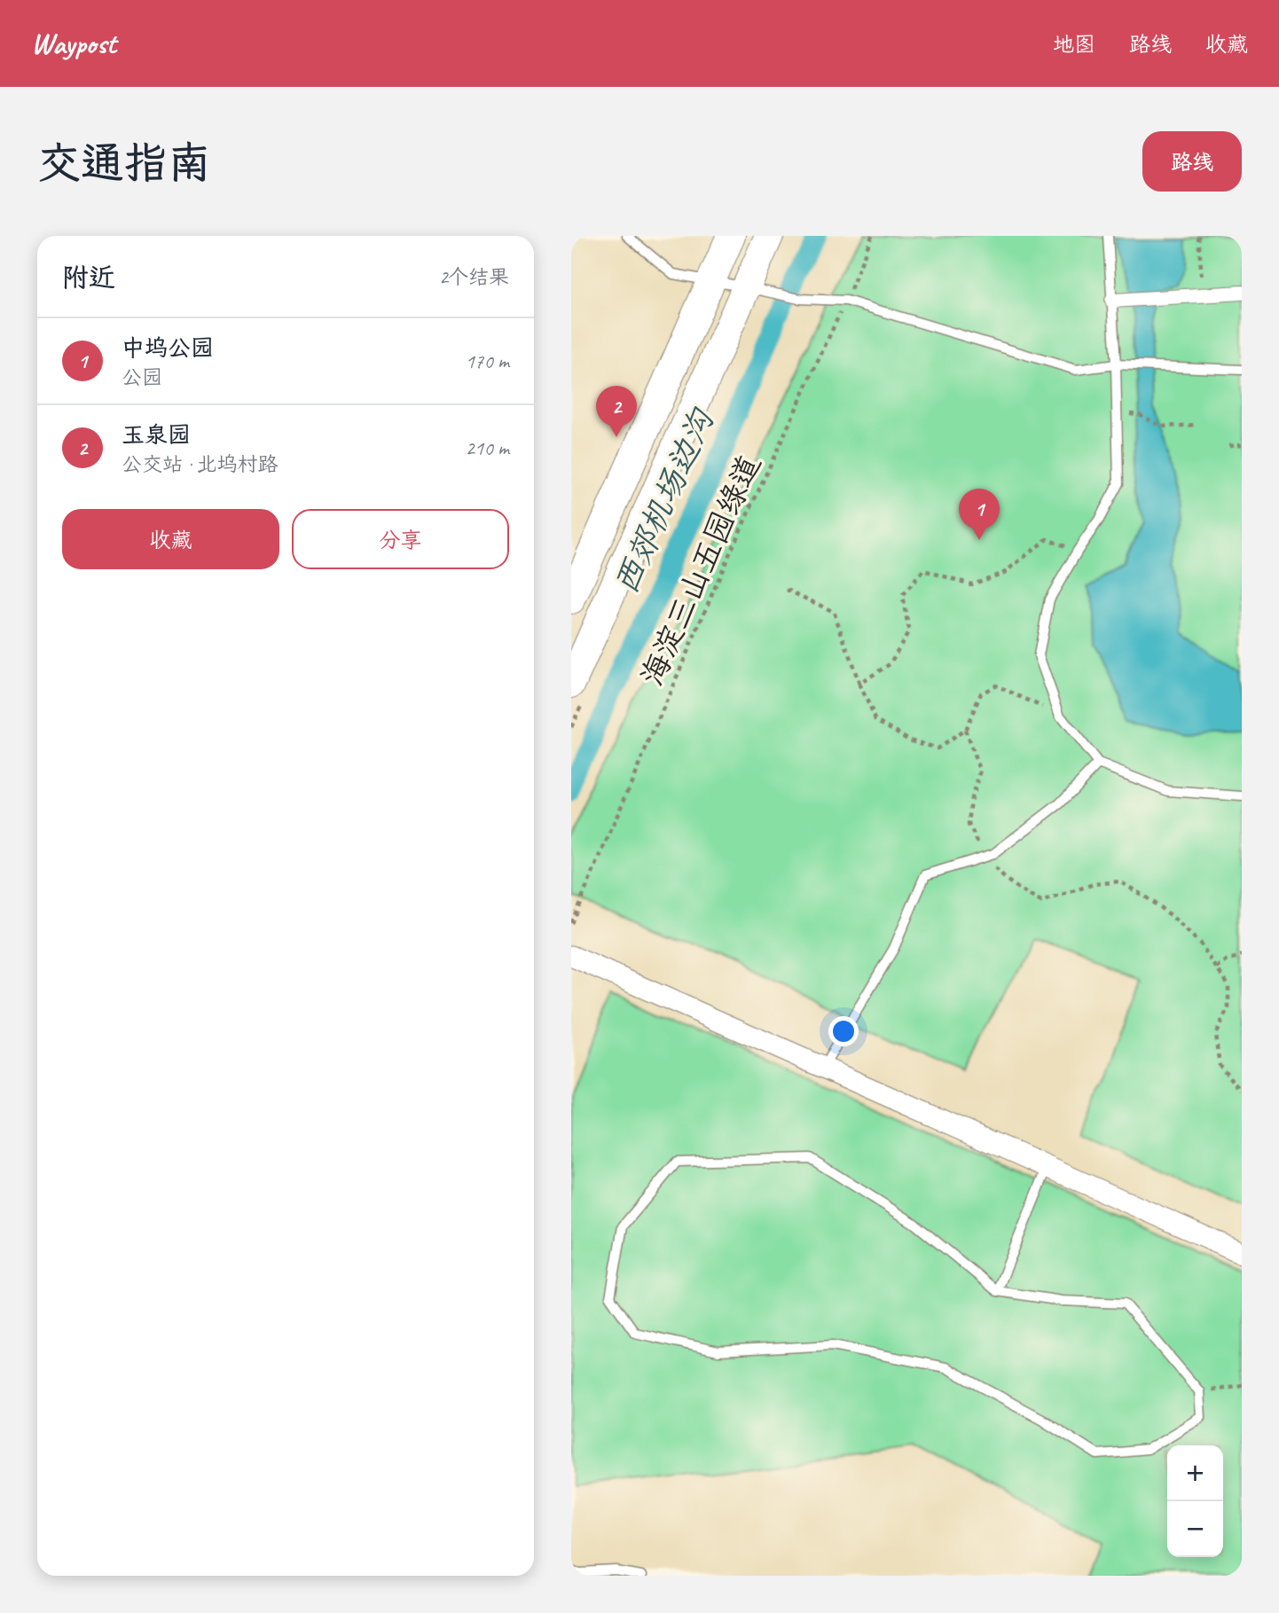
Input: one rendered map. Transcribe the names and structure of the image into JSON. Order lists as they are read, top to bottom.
{
  "streets": {
    "path": ["海淀三山五园绿道"]
  },
  "water": ["西郊机场边沟"],
  "page": {
    "header": "Waypost",
    "nav": ["地图", "路线", "收藏"],
    "buttons": [
      "路线",
      ["收藏", "分享"]
    ],
    "title": "交通指南",
    "heading": ["附近", "2个结果"],
    "list": [
      {
        "mark": "1",
        "name": "中坞公园",
        "note": "公园",
        "value": "170 m"
      },
      {
        "mark": "2",
        "name": "玉泉园",
        "note": "公交站 · 北坞村路",
        "value": "210 m"
      }
    ],
    "pins": ["2", "1"],
    "map_buttons": ["+", "−"]
  }
}
